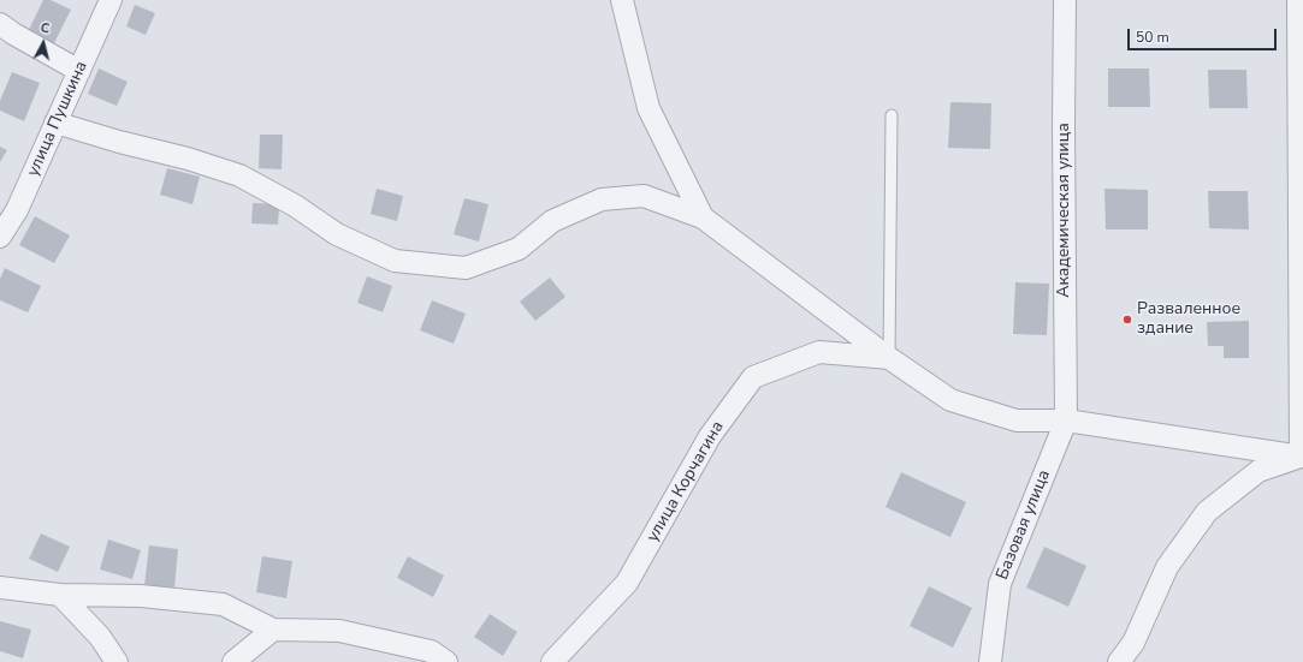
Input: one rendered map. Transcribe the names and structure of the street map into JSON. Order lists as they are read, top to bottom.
{
  "streets": {
    "street": [
      "улица Пушкина",
      "Академическая улица",
      "улица Корчагина",
      "Базовая улица"
    ]
  },
  "crossings": [
    ["Академическая улица", "Базовая улица"]
  ],
  "places": ["Разваленное здание"],
  "scale_bar": "50 m",
  "north": "top"
}
